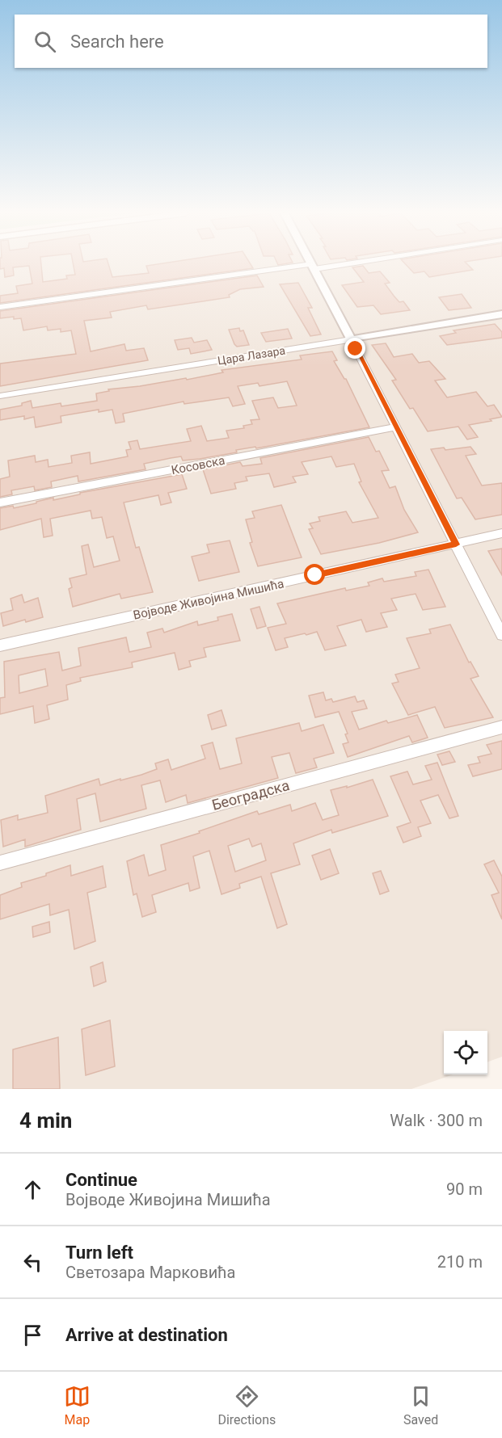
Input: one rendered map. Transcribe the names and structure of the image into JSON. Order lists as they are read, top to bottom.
{
  "streets": {
    "street": [
      "Цара Лазара",
      "Косовска",
      "Војводе Живојина Мишића",
      "Београдска"
    ]
  },
  "page": {
    "search": "Search here",
    "heading": ["4 min", "Walk · 300 m"],
    "list": [
      ["Continue", "Војводе Живојина Мишића", "90 m"],
      ["Turn left", "Светозара Марковића", "210 m"],
      "Arrive at destination"
    ],
    "nav": ["Map", "Directions", "Saved"]
  }
}
